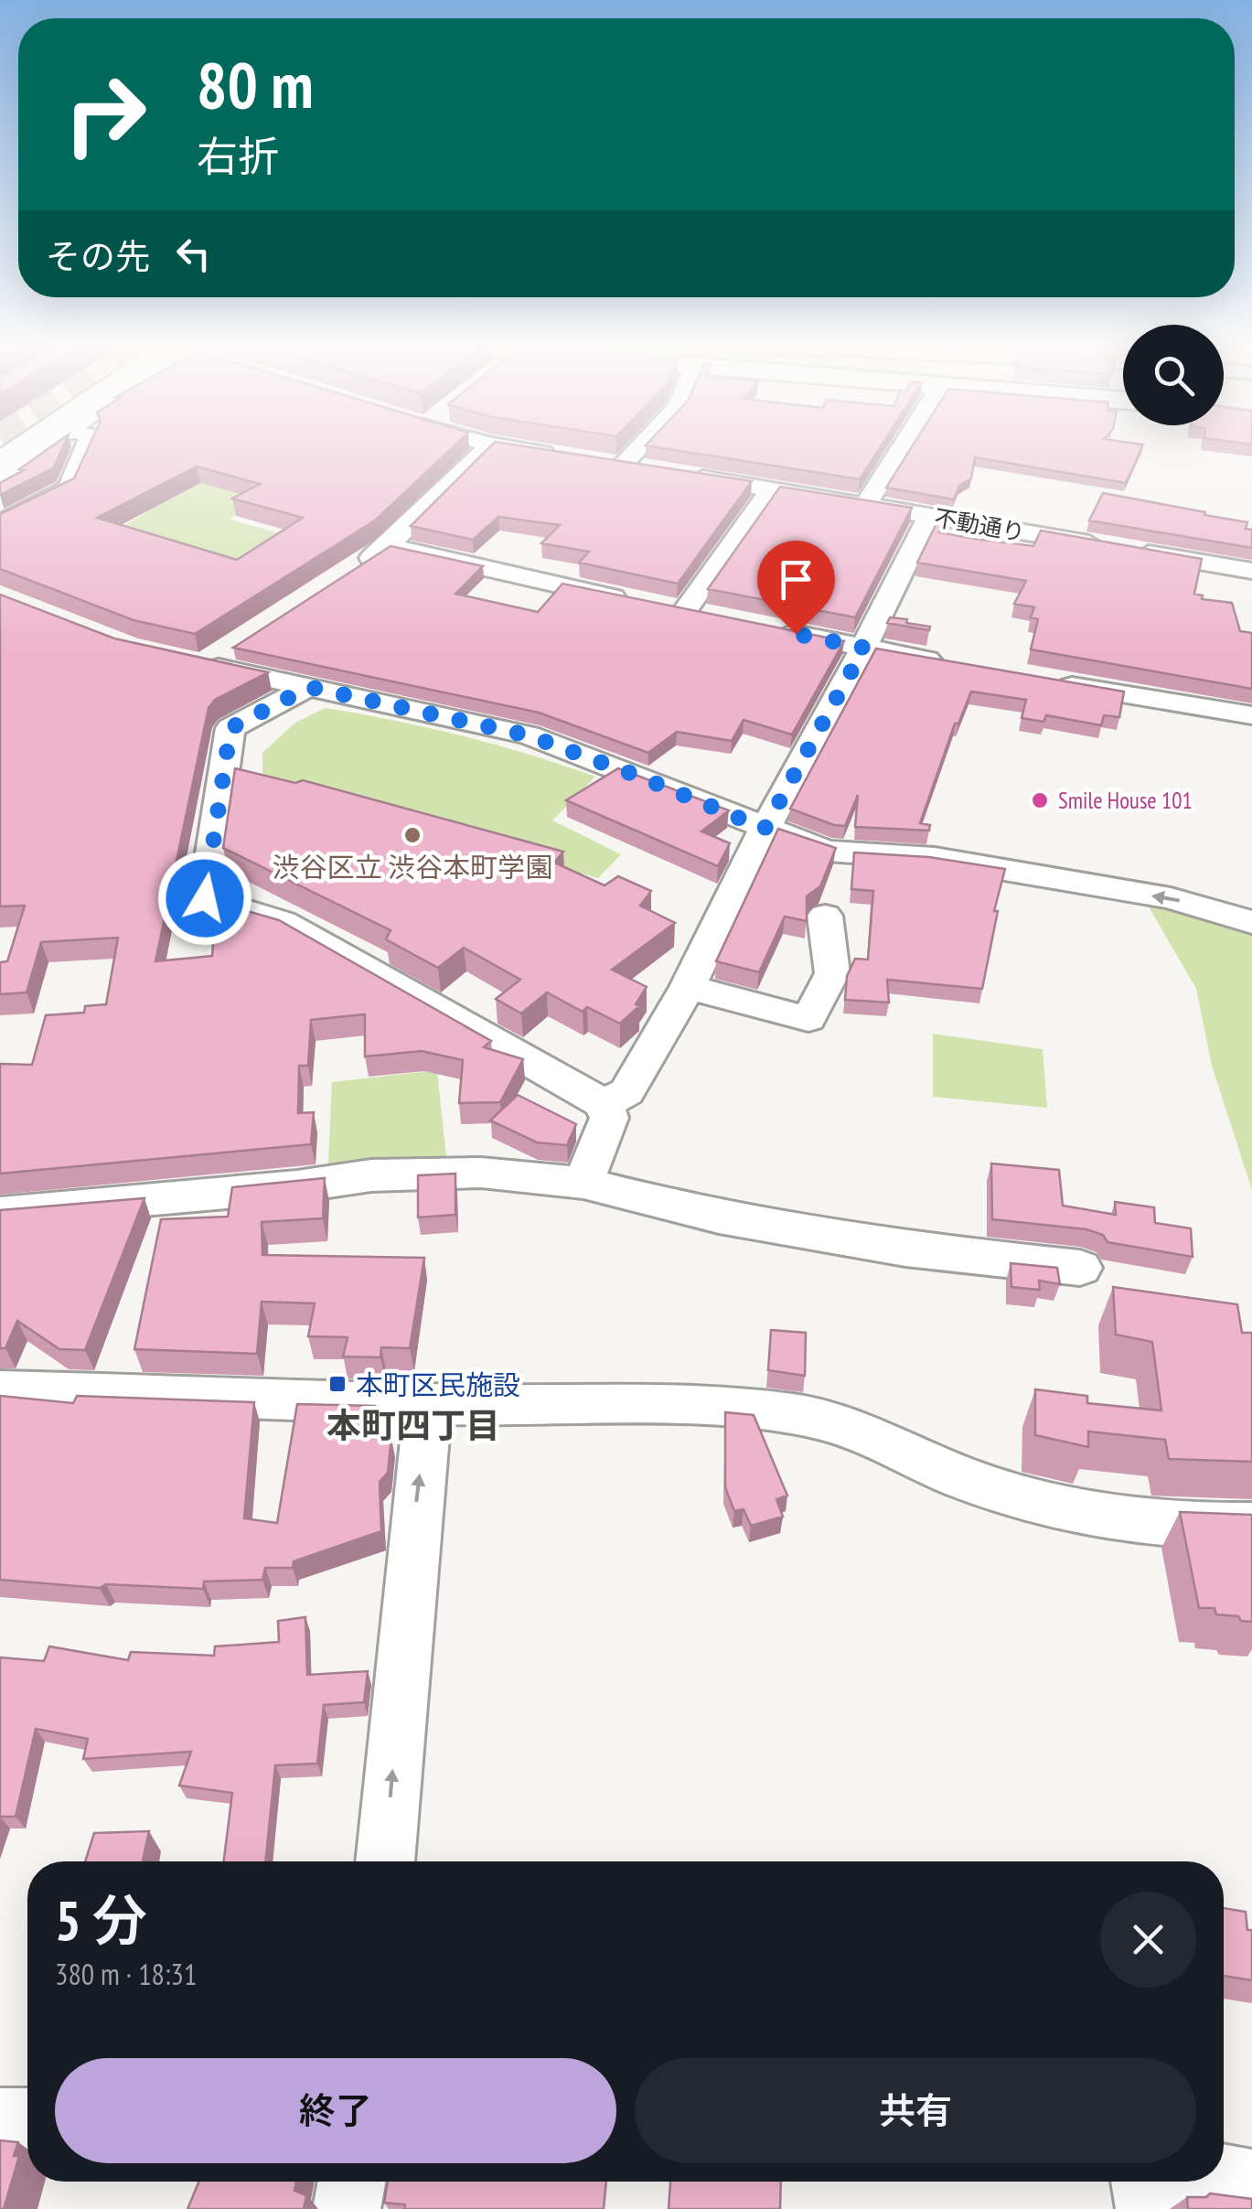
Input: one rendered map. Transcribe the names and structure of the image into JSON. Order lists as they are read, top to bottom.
{
  "streets": {
    "street": ["不動通り"]
  },
  "districts": ["本町四丁目"],
  "places": {
    "other": ["Smile House 101", "渋谷区立 渋谷本町学園"],
    "transit": ["本町区民施設"]
  },
  "page": {
    "turn": ["80 m", "右折"],
    "then": "その先",
    "heading": ["5 分", "380 m · 18:31"],
    "buttons": ["終了", "共有"]
  }
}
